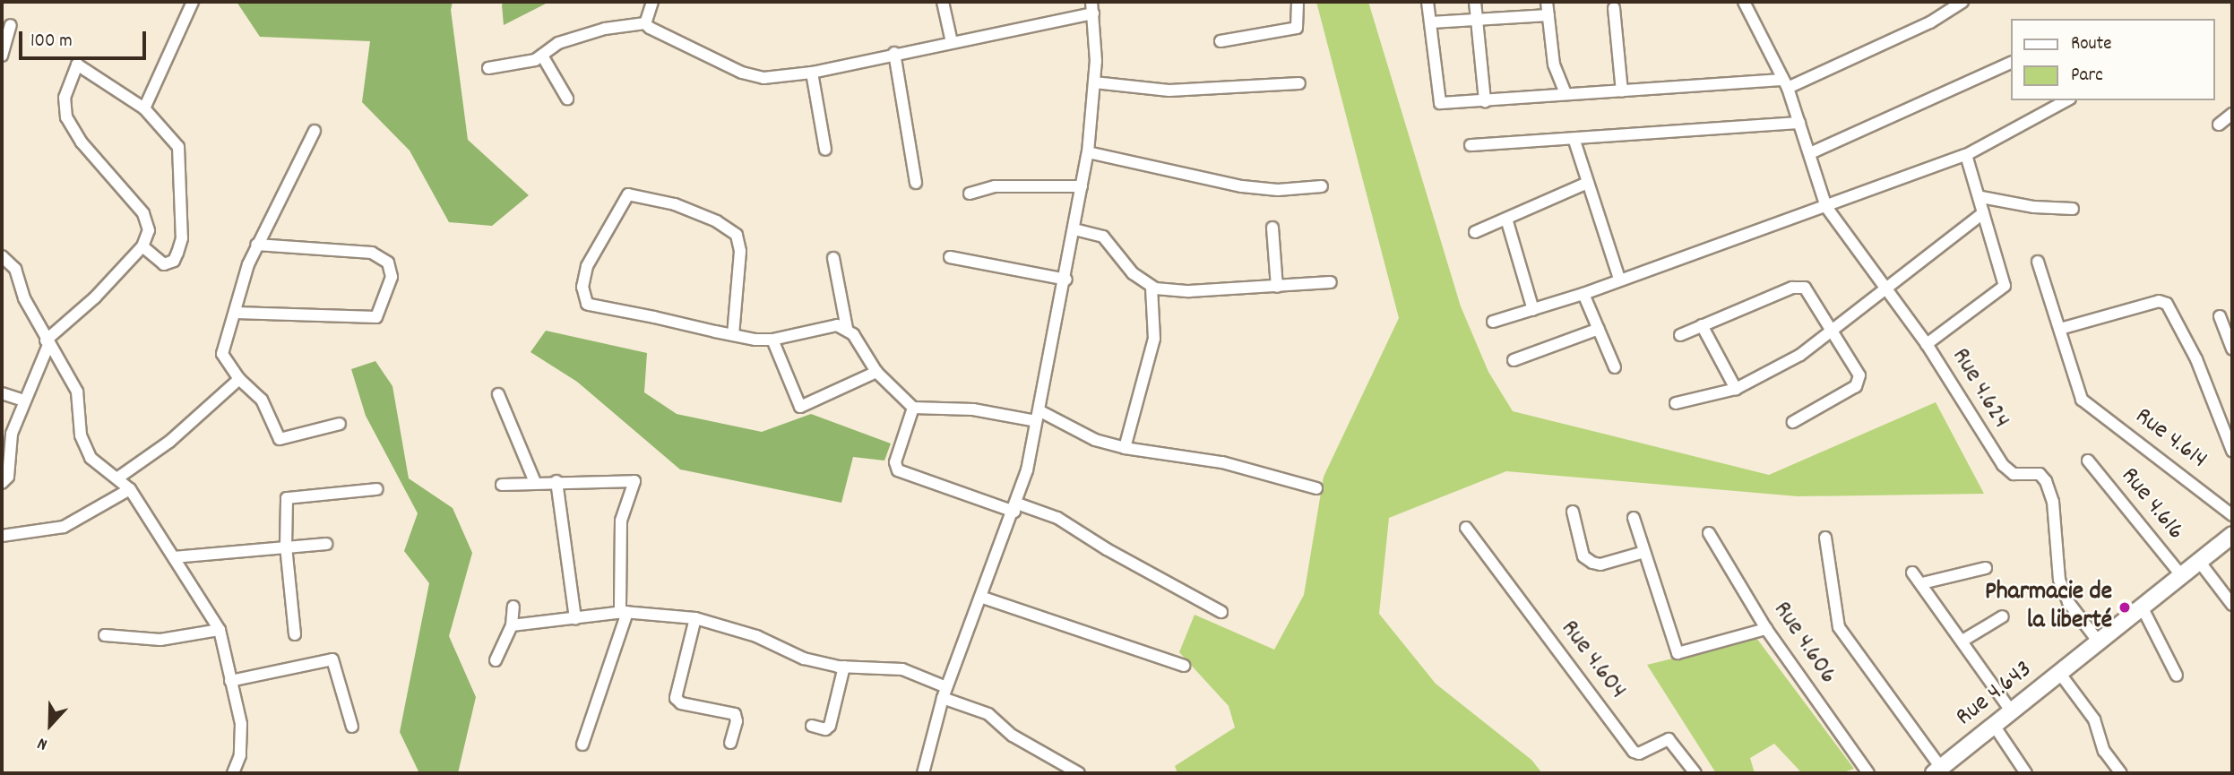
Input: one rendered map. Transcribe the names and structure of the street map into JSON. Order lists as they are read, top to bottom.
{
  "streets": {
    "highway": ["Rue 4.643"],
    "street": [
      "Rue 4.624",
      "Rue 4.614",
      "Rue 4.616",
      "Rue 4.606",
      "Rue 4.604"
    ]
  },
  "crossings": [
    ["Rue 4.624", "Rue 4.643"],
    ["Rue 4.616", "Rue 4.643"]
  ],
  "places": ["Pharmacie de la liberté"],
  "legend": ["Route", "Parc"],
  "scale_bar": "100 m",
  "north": "bottom"
}
